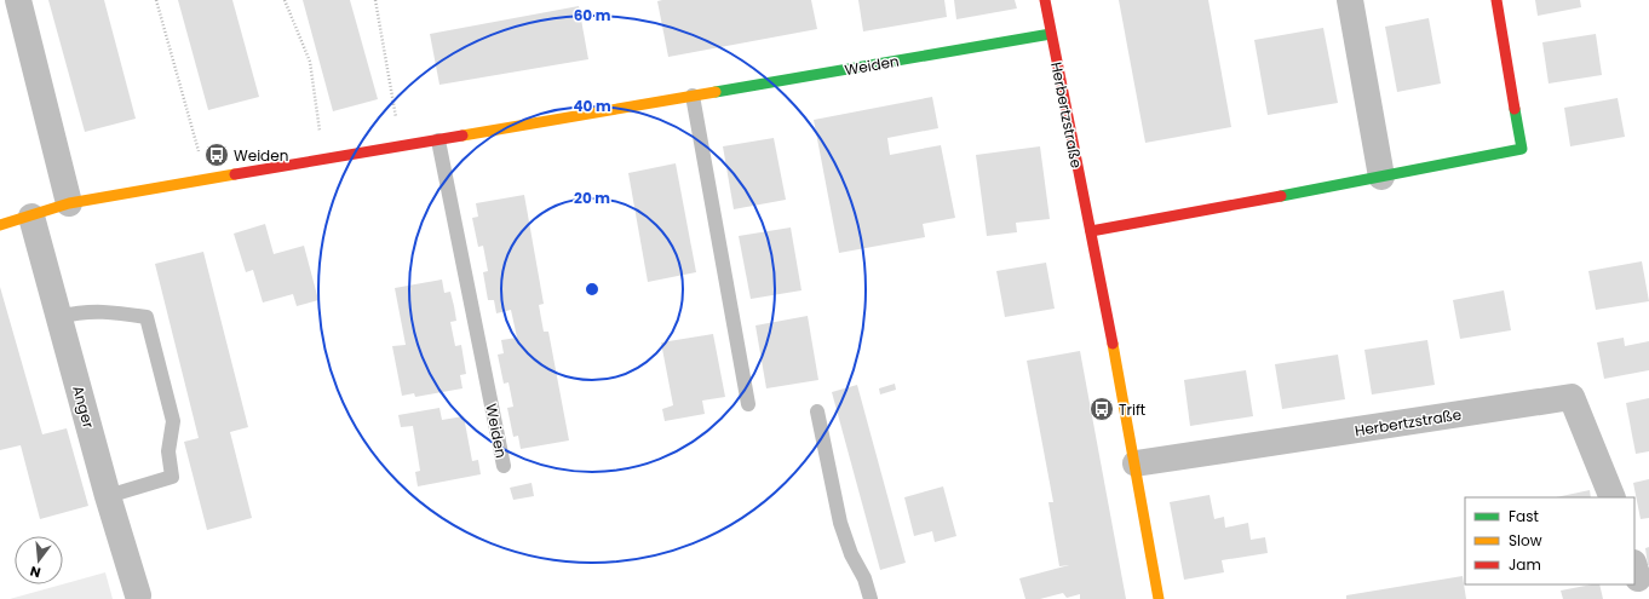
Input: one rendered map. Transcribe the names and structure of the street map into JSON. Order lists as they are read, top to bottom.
{
  "streets": {
    "street": ["Weiden", "Herbertzstraße", "Anger"]
  },
  "crossings": [
    ["Weiden", "Herbertzstraße"],
    ["Weiden", "Anger"]
  ],
  "places": {
    "bus stop": ["Weiden", "Trift"]
  },
  "legend": ["Fast", "Slow", "Jam"],
  "north": "bottom",
  "rings": ["60 m", "40 m", "20 m"]
}
